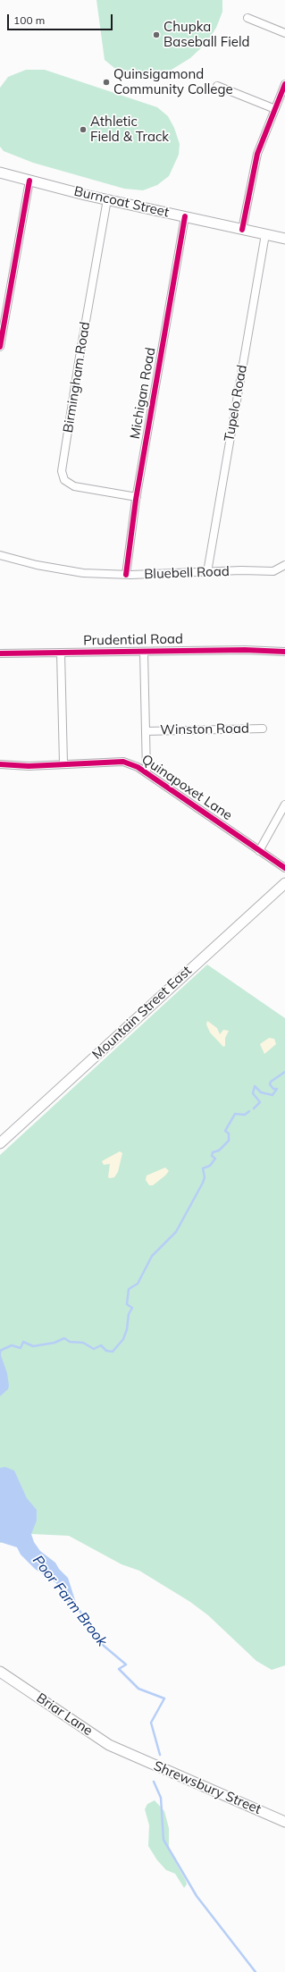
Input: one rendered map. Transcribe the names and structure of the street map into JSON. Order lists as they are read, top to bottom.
{
  "streets": {
    "main road": [
      "Burncoat Street",
      "Mountain Street East",
      "Briar Lane",
      "Shrewsbury Street"
    ],
    "street": [
      "Birmingham Road",
      "Michigan Road",
      "Tupelo Road",
      "Bluebell Road",
      "Prudential Road",
      "Winston Road",
      "Quinapoxet Lane"
    ]
  },
  "crossings": [
    ["Burncoat Street", "Birmingham Road"],
    ["Burncoat Street", "Michigan Road"],
    ["Burncoat Street", "Tupelo Road"],
    ["Birmingham Road", "Michigan Road"],
    ["Michigan Road", "Bluebell Road"],
    ["Tupelo Road", "Bluebell Road"],
    ["Briar Lane", "Shrewsbury Street"]
  ],
  "water": ["Poor Farm Brook"],
  "places": ["Chupka Baseball Field", "Quinsigamond Community College", "Athletic Field & Track"],
  "scale_bar": "100 m"
}
